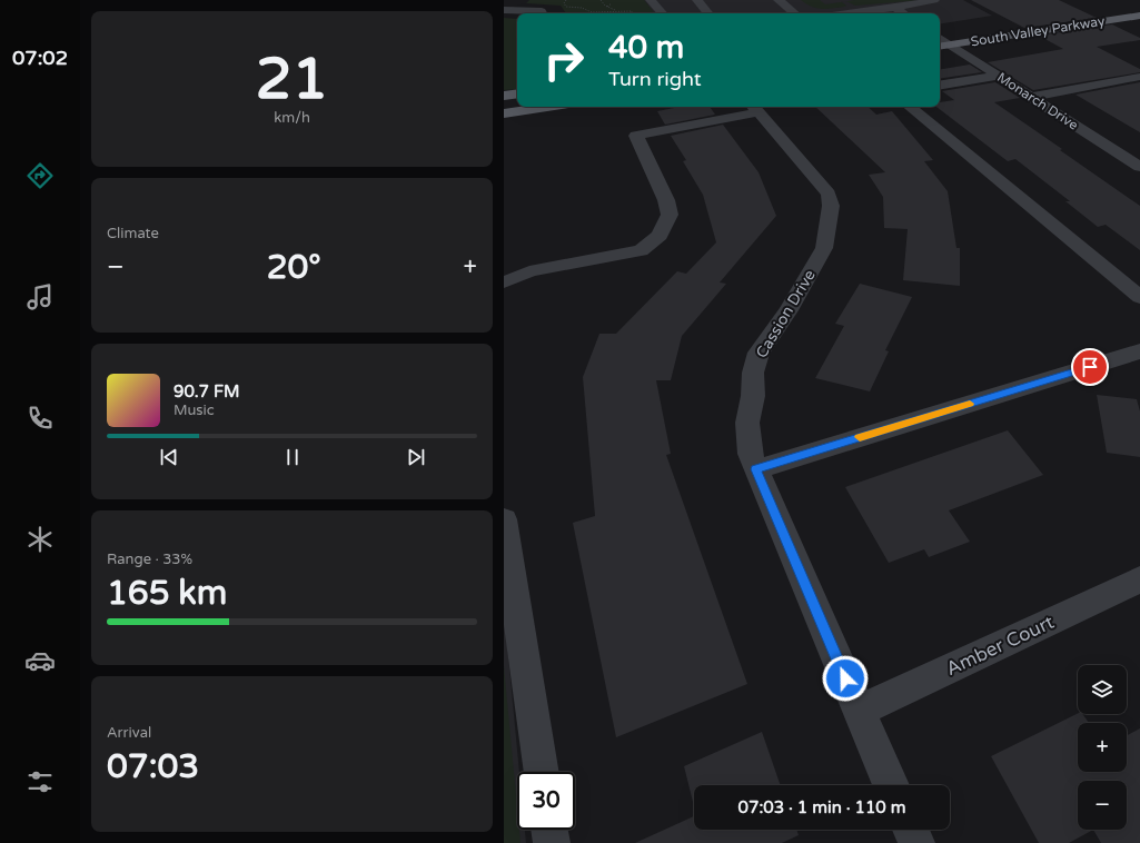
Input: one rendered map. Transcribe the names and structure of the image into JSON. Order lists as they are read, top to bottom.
{
  "streets": {
    "main road": ["South Valley Parkway"],
    "street": ["Monarch Drive", "Cassion Drive", "Amber Court"]
  },
  "crossings": [
    ["South Valley Parkway", "Monarch Drive"],
    ["Cassion Drive", "Amber Court"]
  ],
  "page": {
    "tabs": "07:02",
    "tile": [
      ["21", "km/h"],
      "Climate",
      ["Range · 33%", "165 km"],
      ["Arrival", "07:03"]
    ],
    "turn": ["40 m", "Turn right"],
    "heat": ["−", "20°", "+"],
    "song": ["90.7 FM", "Music"],
    "map_buttons": ["+", "−"],
    "limit": "30",
    "trip": "07:03 · 1 min · 110 m"
  }
}
